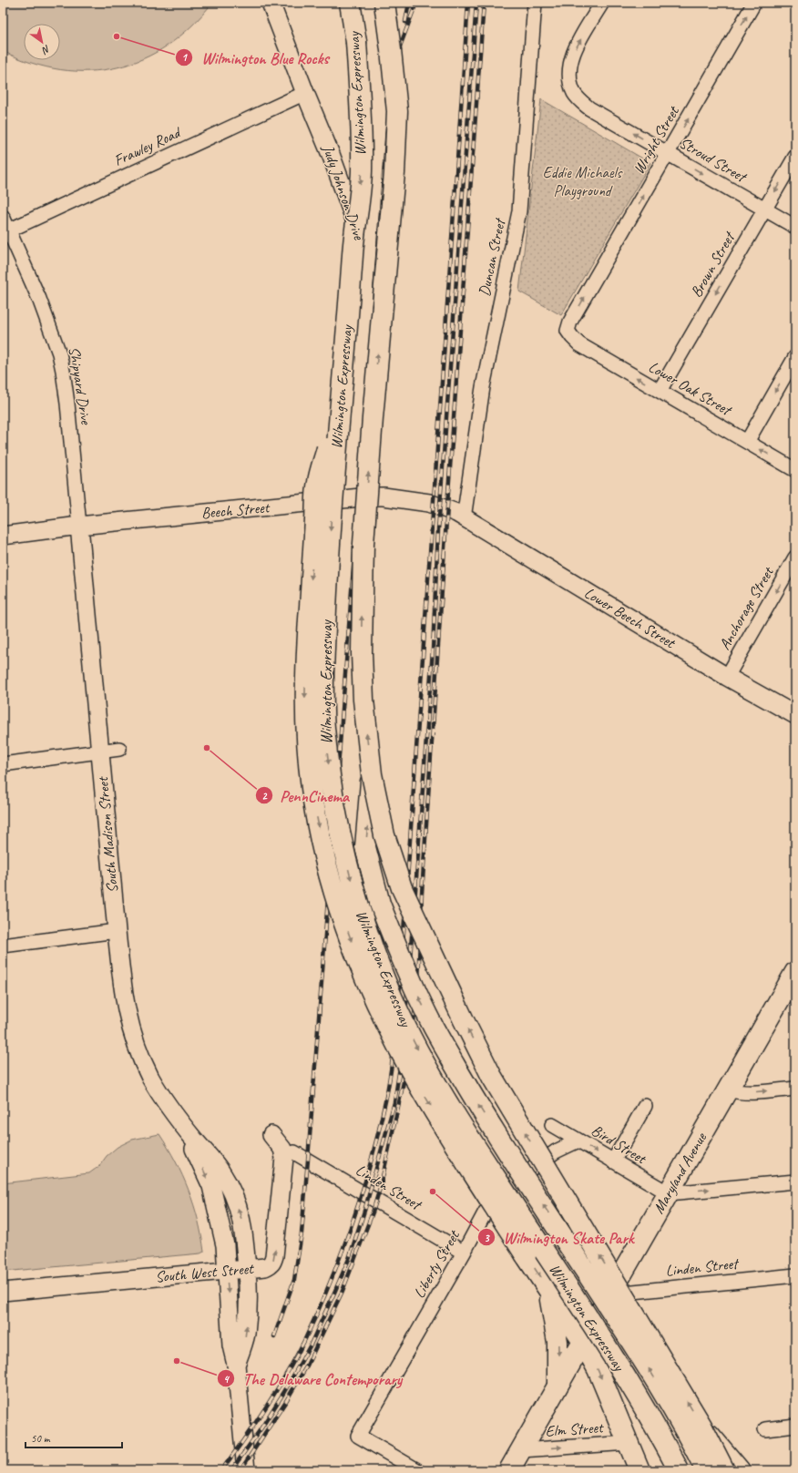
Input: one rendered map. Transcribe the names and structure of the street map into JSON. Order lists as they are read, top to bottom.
{
  "streets": {
    "main road": ["Wilmington Expressway", "Maryland Avenue"],
    "street": [
      "Wright Street",
      "Frawley Road",
      "Stroud Street",
      "Judy Johnson Drive",
      "Duncan Street",
      "Brown Street",
      "Shipyard Drive",
      "Lower Oak Street",
      "Beech Street",
      "Anchorage Street",
      "Lower Beech Street",
      "South Madison Street",
      "Bird Street",
      "Linden Street",
      "Liberty Street",
      "South West Street",
      "Elm Street"
    ]
  },
  "crossings": [
    ["Wright Street", "Stroud Street"],
    ["Wright Street", "Lower Oak Street"],
    ["Frawley Road", "Judy Johnson Drive"],
    ["Frawley Road", "Shipyard Drive"],
    ["Stroud Street", "Brown Street"],
    ["Judy Johnson Drive", "Beech Street"],
    ["Duncan Street", "Beech Street"],
    ["Duncan Street", "Lower Beech Street"],
    ["Brown Street", "Lower Oak Street"],
    ["Shipyard Drive", "Beech Street"],
    ["Shipyard Drive", "South Madison Street"],
    ["Beech Street", "Lower Beech Street"],
    ["Beech Street", "South Madison Street"],
    ["Anchorage Street", "Lower Beech Street"],
    ["South Madison Street", "South West Street"],
    ["Bird Street", "Maryland Avenue"],
    ["Bird Street", "Liberty Street"],
    ["Maryland Avenue", "Linden Street"],
    ["Maryland Avenue", "Elm Street"],
    ["Linden Street", "Liberty Street"]
  ],
  "one_way": [
    "Wright Street",
    "Lower Oak Street",
    "Anchorage Street",
    "Elm Street"
  ],
  "parks": ["Eddie Michaels Playground"],
  "places": [
    "Wilmington Blue Rocks",
    "PennCinema",
    "Wilmington Skate Park",
    "The Delaware Contemporary"
  ],
  "scale_bar": "50 m",
  "north": "bottom right"
}
